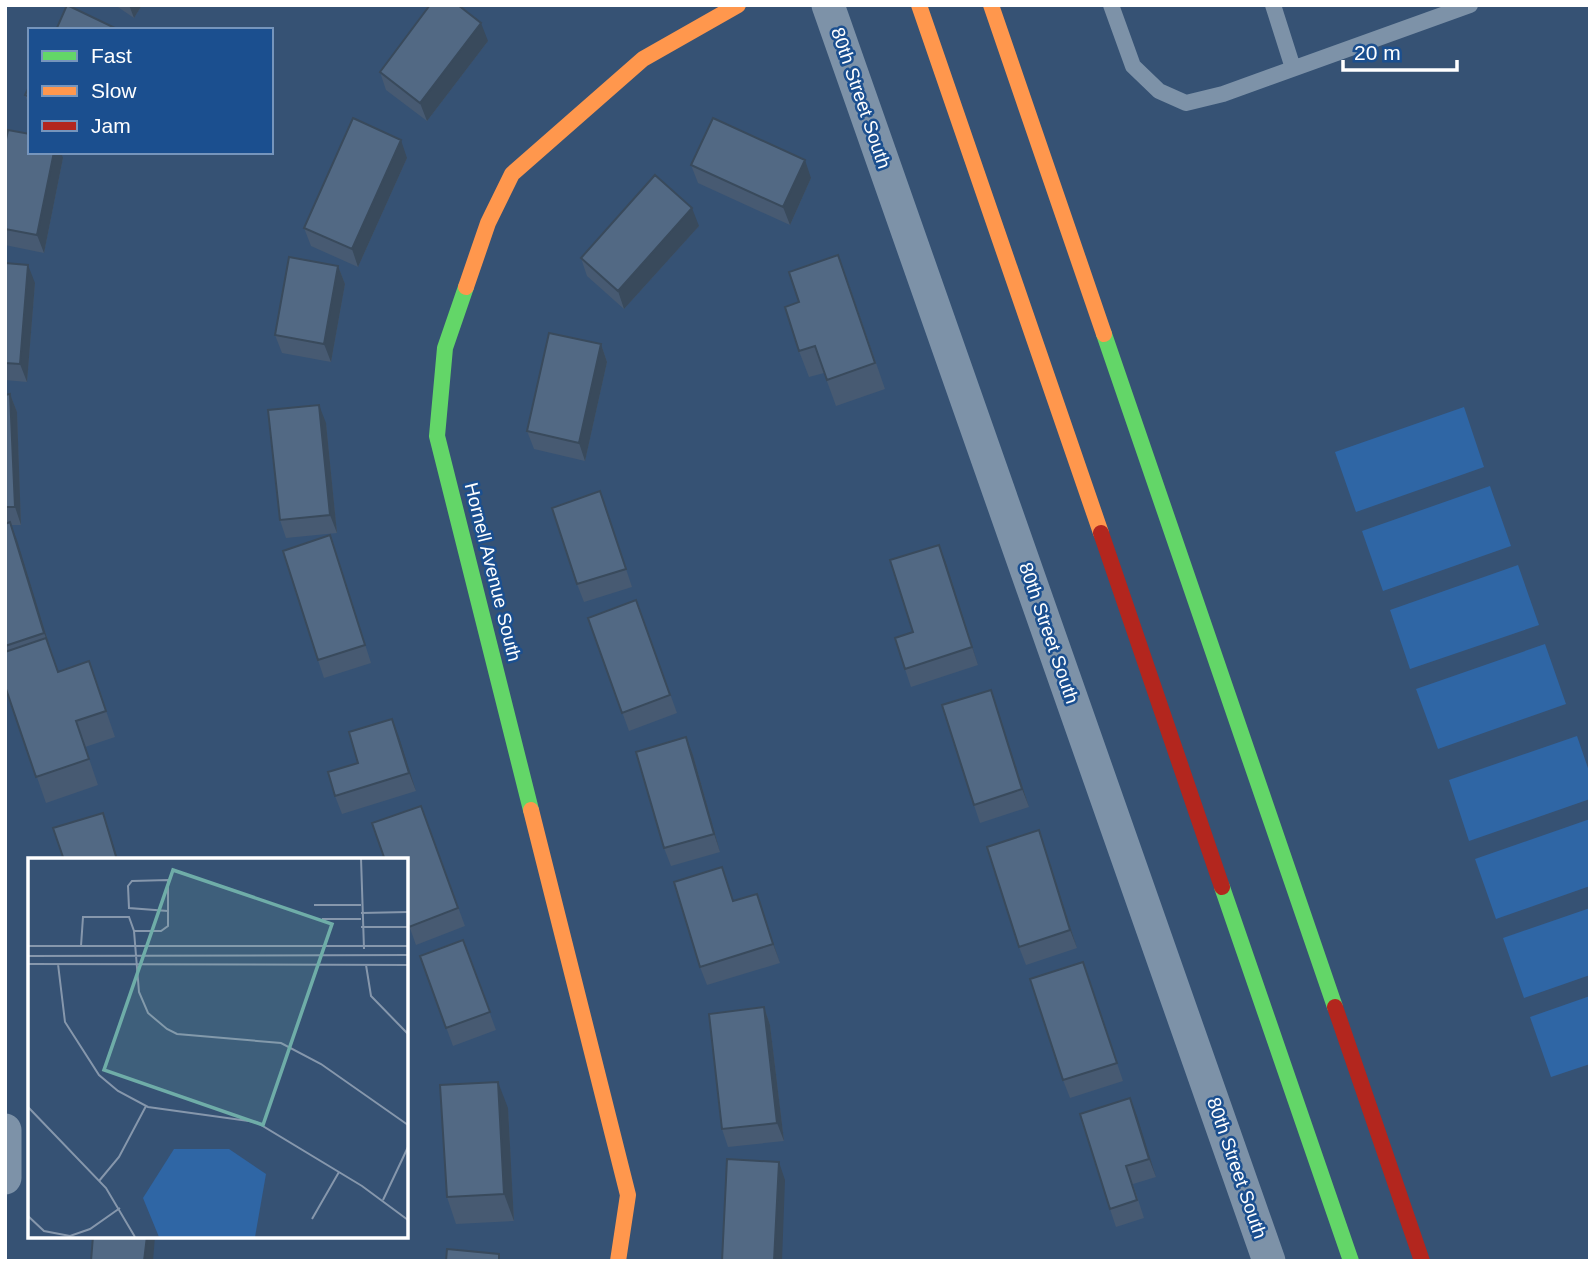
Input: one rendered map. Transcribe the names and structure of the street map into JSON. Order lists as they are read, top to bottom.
{
  "streets": {
    "main road": ["Hornell Avenue South"],
    "street": ["80th Street South"]
  },
  "legend": ["Fast", "Slow", "Jam"],
  "scale_bar": "20 m"
}
